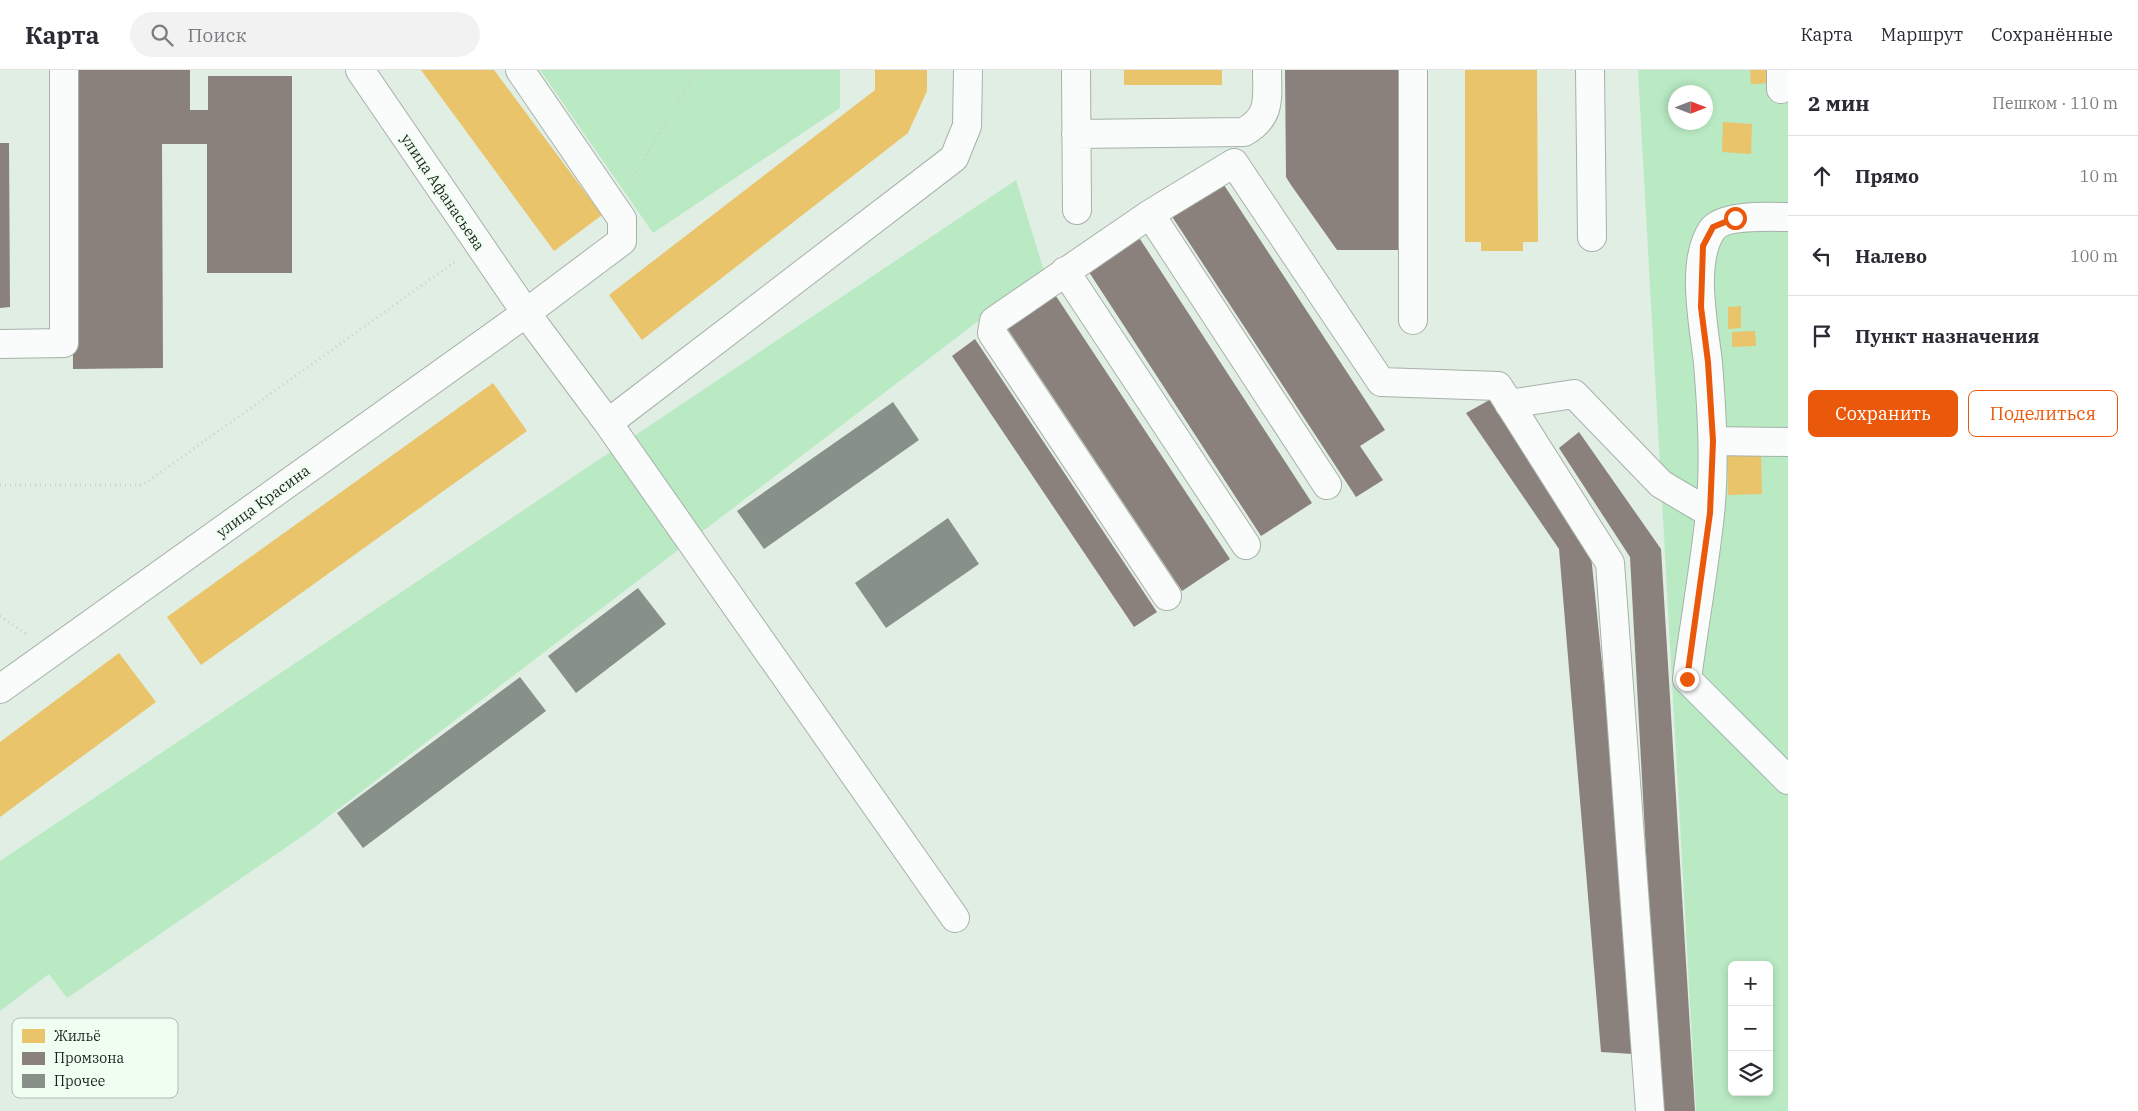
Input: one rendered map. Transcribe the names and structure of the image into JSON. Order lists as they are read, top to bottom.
{
  "streets": {
    "street": ["улица Афанасьева", "улица Красина"]
  },
  "crossings": [
    ["улица Афанасьева", "улица Красина"]
  ],
  "legend": ["Жильё", "Промзона", "Прочее"],
  "north": "right",
  "page": {
    "header": "Карта",
    "search": "Поиск",
    "nav": ["Карта", "Маршрут", "Сохранённые"],
    "heading": ["2 мин", "Пешком · 110 m"],
    "list": [
      ["Прямо", "10 m"],
      ["Налево", "100 m"],
      "Пункт назначения"
    ],
    "buttons": ["Сохранить", "Поделиться"],
    "map_buttons": ["+", "−"]
  }
}
